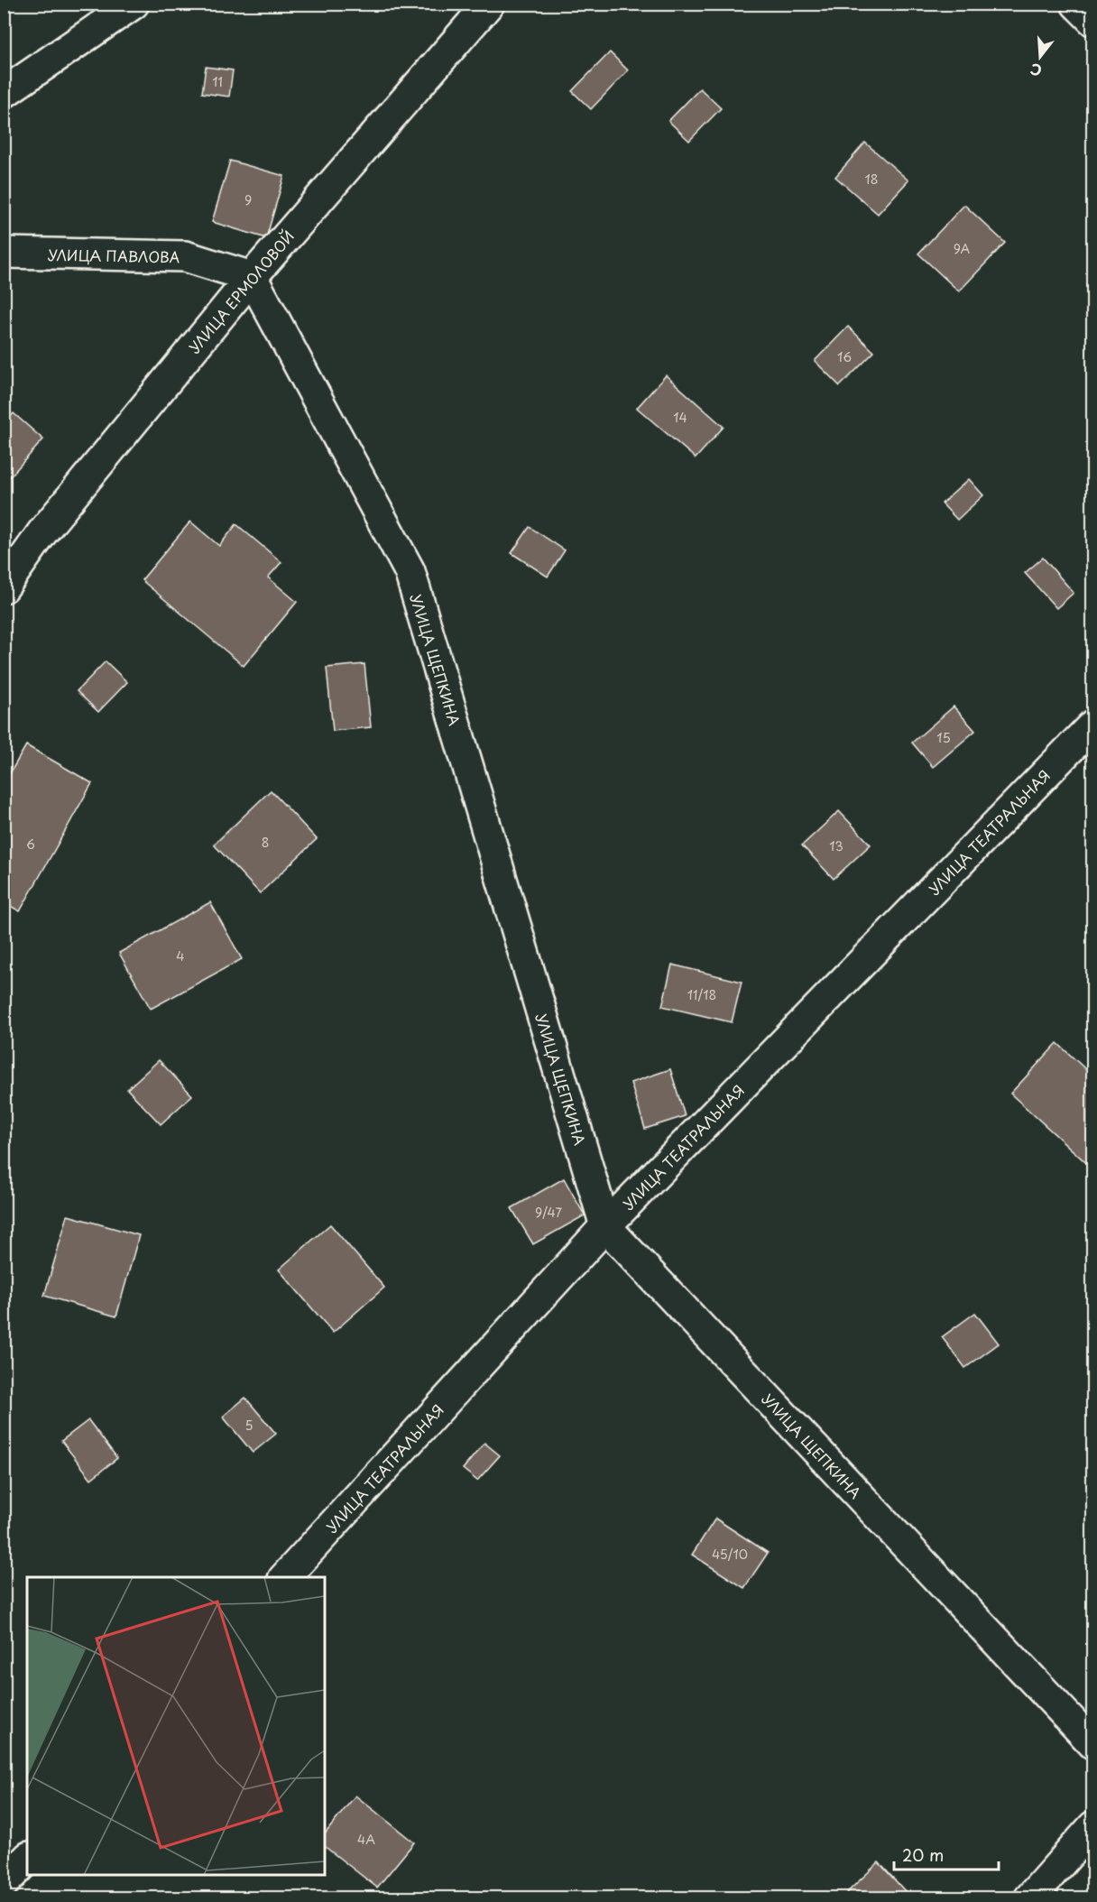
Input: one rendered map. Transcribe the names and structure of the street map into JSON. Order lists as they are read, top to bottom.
{
  "streets": {
    "street": [
      "УЛИЦА ПАВЛОВА",
      "УЛИЦА ЕРМОЛОВОЙ",
      "УЛИЦА ЩЕПКИНА",
      "УЛИЦА ТЕАТРАЛЬНАЯ"
    ]
  },
  "crossings": [
    ["УЛИЦА ПАВЛОВА", "УЛИЦА ЕРМОЛОВОЙ"],
    ["УЛИЦА ПАВЛОВА", "УЛИЦА ЩЕПКИНА"],
    ["УЛИЦА ЕРМОЛОВОЙ", "УЛИЦА ЩЕПКИНА"],
    ["УЛИЦА ЩЕПКИНА", "УЛИЦА ТЕАТРАЛЬНАЯ"]
  ],
  "house_numbers": [
    "11",
    "18",
    "9",
    "9А",
    "16",
    "14",
    "15",
    "8",
    "6",
    "13",
    "4",
    "11/18",
    "9/47",
    "5",
    "45/10",
    "4А"
  ],
  "scale_bar": "20 m",
  "north": "bottom"
}
